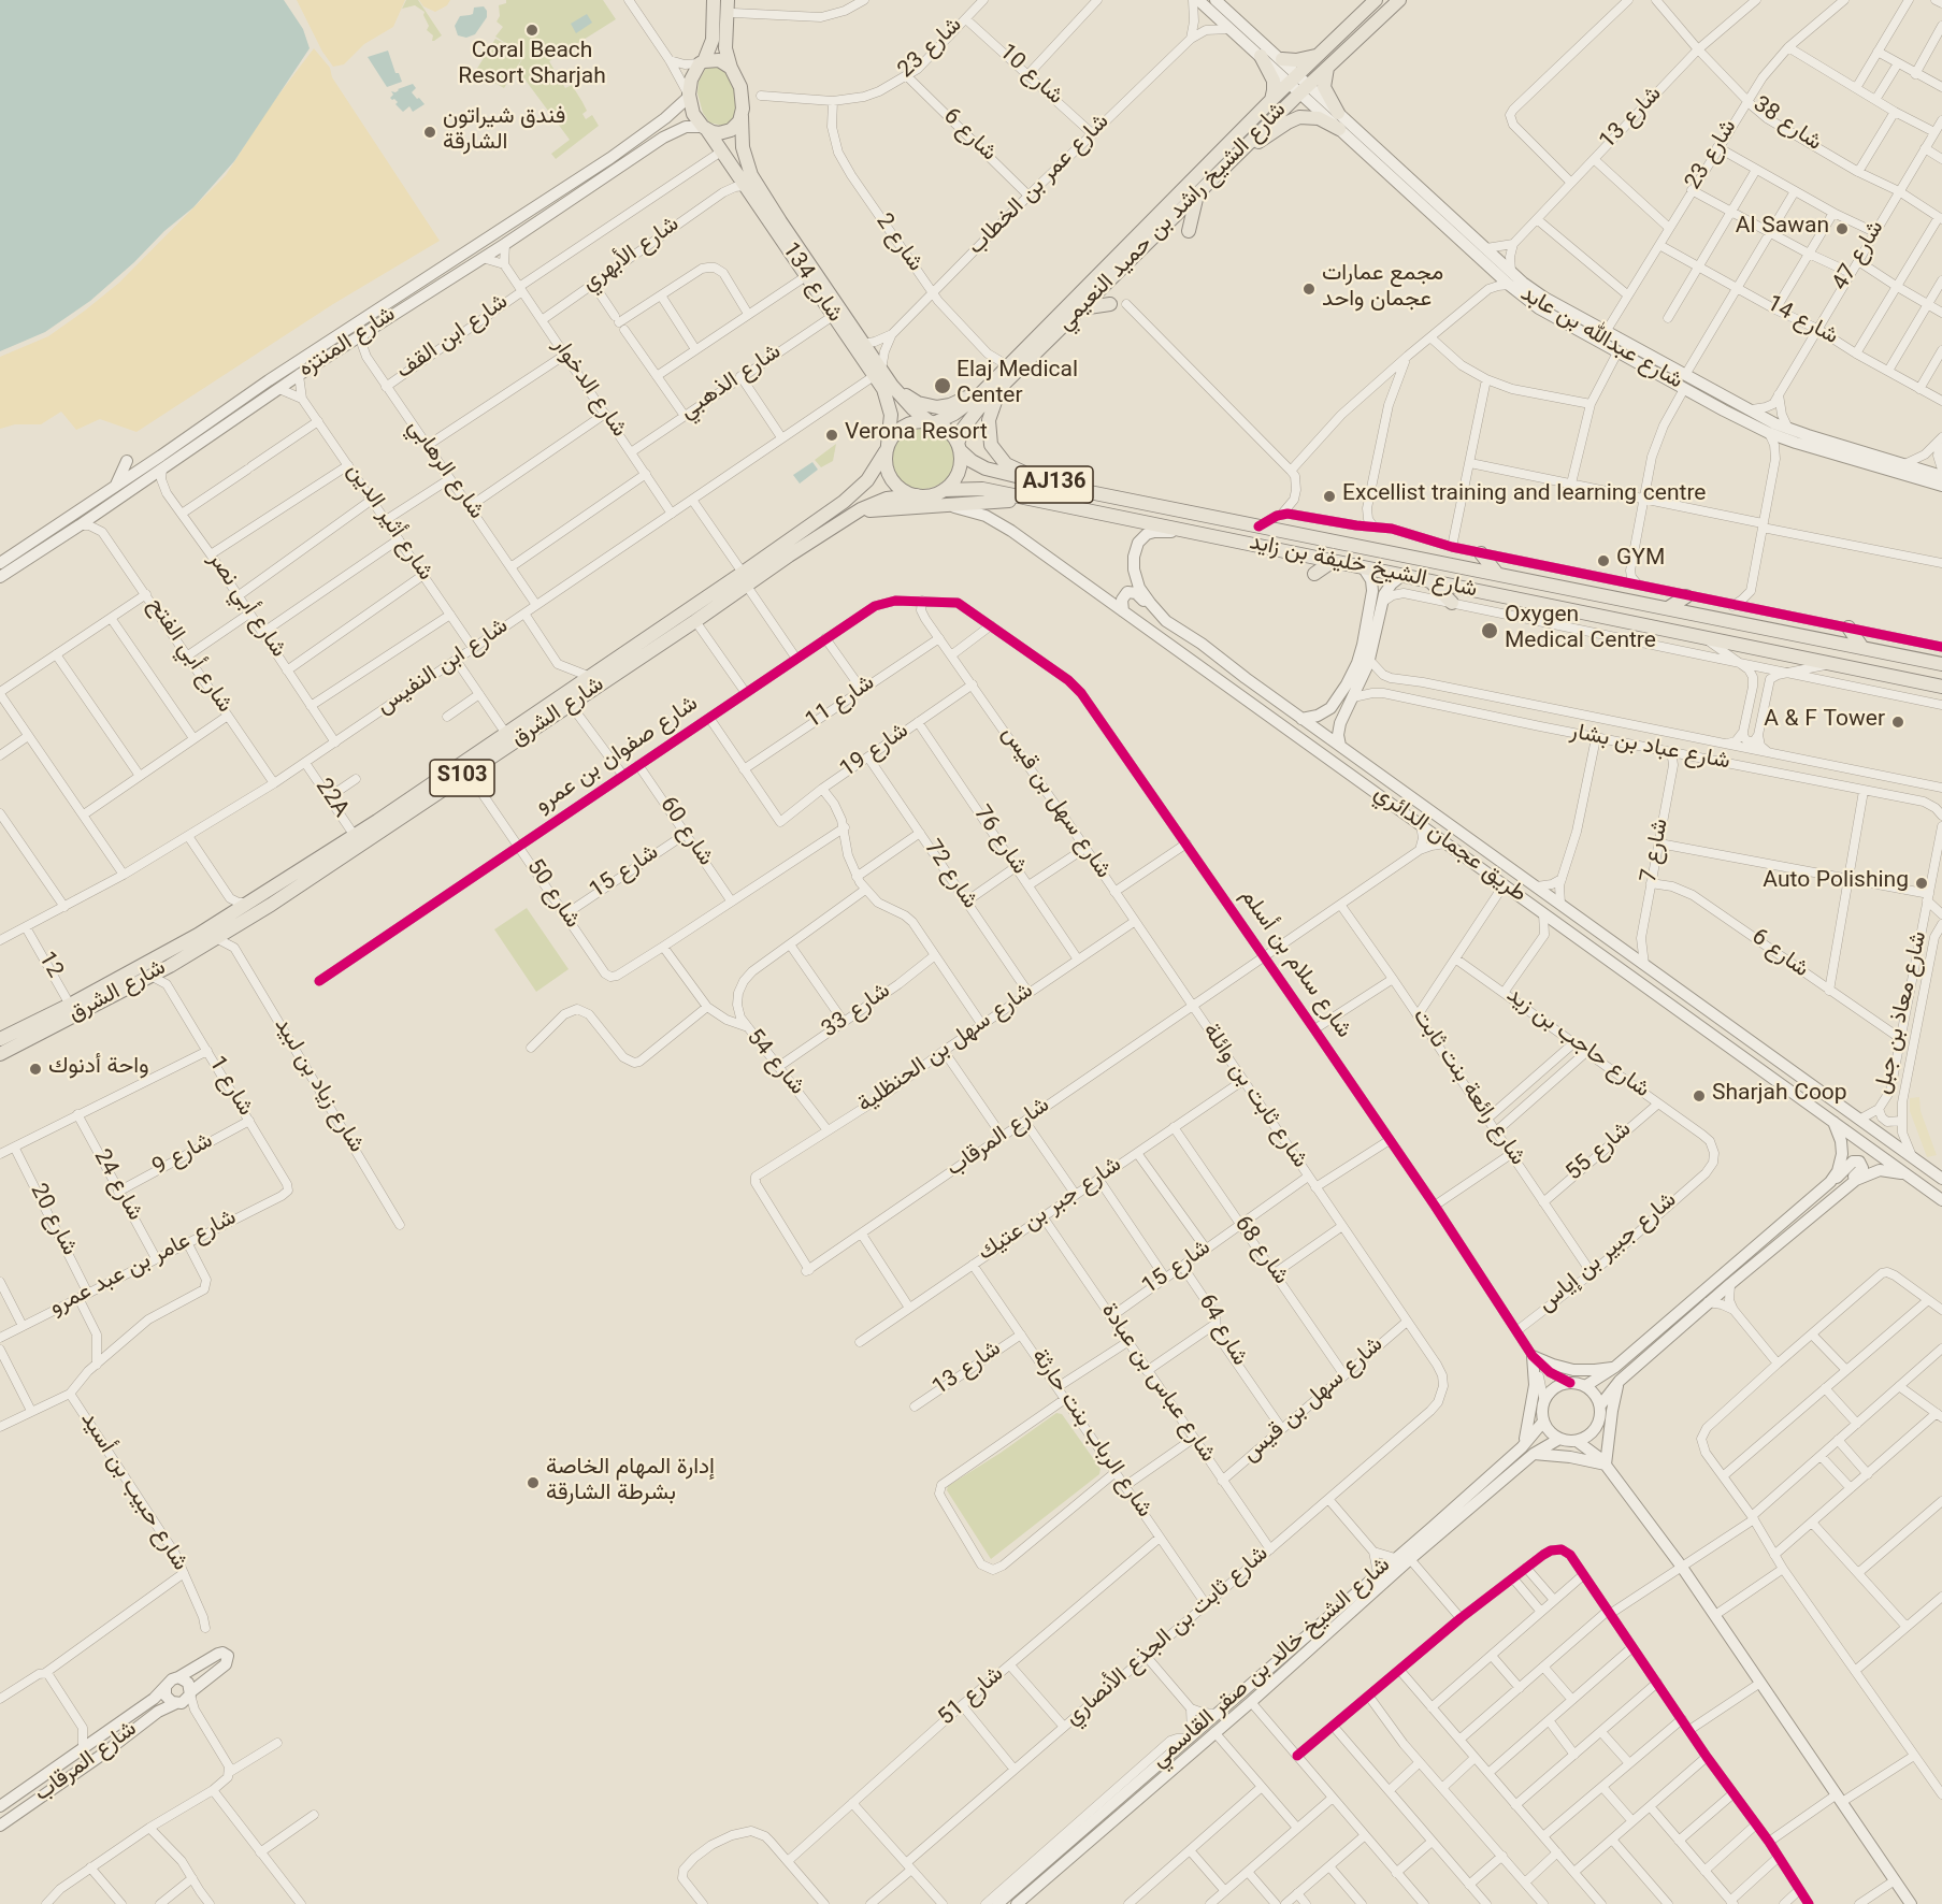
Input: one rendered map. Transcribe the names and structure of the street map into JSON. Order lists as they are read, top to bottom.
{
  "streets": {
    "main road": [
      "شارع الشيخ راشد بن حميد النعيمي",
      "شارع 134",
      "شارع عبدالله بن عابد",
      "شارع المنتزه",
      "AJ136",
      "شارع الشيخ خليفة بن زايد",
      "شارع الشرق",
      "S103",
      "طريق عجمان الدائري",
      "شارع المرقاب",
      "شارع الشيخ خالد بن صقر القاسمي"
    ],
    "street": [
      "شارع 23",
      "شارع 10",
      "شارع 13",
      "شارع 38",
      "شارع 6",
      "شارع عمر بن الخطاب",
      "شارع 2",
      "شارع الأبهري",
      "شارع 47",
      "شارع 14",
      "شارع ابن القف",
      "شارع الذهبي",
      "شارع الدخوار",
      "شارع الرهابي",
      "شارع أثير الدين",
      "شارع أبي نصر",
      "شارع أبي الفتح",
      "شارع ابن النفيس",
      "شارع 11",
      "شارع عباد بن بشار",
      "شارع 19",
      "شارع صفوان بن عمرو",
      "22A",
      "شارع سهل بن قيس",
      "شارع 60",
      "شارع 76",
      "شارع 7",
      "شارع 15",
      "شارع 72",
      "شارع 50",
      "شارع سلام بن أسلم",
      "12",
      "شارع 33",
      "شارع معاذ بن جبل",
      "شارع حاجب بن زيد",
      "شارع سهل بن الحنظلية",
      "شارع 54",
      "شارع زياد بن لبيد",
      "شارع 1",
      "شارع رائعة بنت ثابت",
      "شارع ثابت بن وائلة",
      "شارع 55",
      "شارع 9",
      "شارع 24",
      "شارع جبر بن عتيك",
      "شارع 20",
      "شارع 68",
      "شارع جبير بن إياس",
      "شارع عامر بن عبد عمرو",
      "شارع 64",
      "شارع عباس بن عبادة",
      "شارع الرباب بنت حارثة",
      "شارع حبيب بن أسيد",
      "شارع ثابت بن الجذع الأنصاري",
      "شارع 51"
    ]
  },
  "crossings": [
    ["شارع 23", "شارع 10"],
    ["شارع 23", "شارع 38"],
    ["شارع 23", "شارع 6"],
    ["شارع 23", "شارع 2"],
    ["شارع 23", "شارع 14"],
    ["شارع 23", "شارع عبدالله بن عابد"],
    ["شارع 10", "شارع عمر بن الخطاب"],
    ["شارع 13", "شارع 38"],
    ["شارع 13", "شارع الرباب بنت حارثة"],
    ["شارع 38", "شارع 47"],
    ["شارع 6", "شارع عمر بن الخطاب"],
    ["شارع 6", "شارع 7"],
    ["شارع 6", "شارع معاذ بن جبل"],
    ["شارع عمر بن الخطاب", "شارع 2"],
    ["شارع عمر بن الخطاب", "شارع 134"],
    ["شارع عمر بن الخطاب", "شارع عبدالله بن عابد"],
    ["شارع عمر بن الخطاب", "شارع ابن النفيس"],
    ["شارع الشيخ راشد بن حميد النعيمي", "شارع 134"],
    ["شارع الشيخ راشد بن حميد النعيمي", "شارع عبدالله بن عابد"],
    ["شارع الشيخ راشد بن حميد النعيمي", "شارع الشيخ خليفة بن زايد"],
    ["شارع الشيخ راشد بن حميد النعيمي", "شارع الشرق"],
    ["شارع الأبهري", "شارع 134"],
    ["شارع الأبهري", "شارع الدخوار"],
    ["شارع 47", "شارع 14"],
    ["شارع 47", "شارع عبدالله بن عابد"],
    ["شارع 134", "شارع ابن القف"],
    ["شارع 134", "شارع المنتزه"],
    ["شارع 134", "شارع الذهبي"],
    ["شارع 134", "شارع الشيخ خليفة بن زايد"],
    ["شارع 134", "شارع ابن النفيس"],
    ["شارع 134", "شارع الشرق"],
    ["شارع ابن القف", "شارع الدخوار"],
    ["شارع ابن القف", "شارع الرهابي"],
    ["شارع المنتزه", "شارع الرهابي"],
    ["شارع المنتزه", "شارع أثير الدين"],
    ["شارع المنتزه", "شارع أبي نصر"],
    ["شارع الذهبي", "شارع الدخوار"],
    ["شارع الدخوار", "شارع ابن النفيس"],
    ["شارع الرهابي", "شارع ابن النفيس"],
    ["شارع أثير الدين", "شارع ابن النفيس"],
    ["شارع الشيخ خليفة بن زايد", "شارع الشرق"],
    ["شارع الشيخ خليفة بن زايد", "طريق عجمان الدائري"],
    ["شارع أبي نصر", "شارع ابن النفيس"],
    ["شارع أبي الفتح", "شارع ابن النفيس"],
    ["شارع ابن النفيس", "22A"],
    ["شارع ابن النفيس", "12"],
    ["شارع 11", "شارع 19"],
    ["شارع 11", "شارع سهل بن قيس"],
    ["شارع الشرق", "22A"],
    ["شارع الشرق", "شارع 50"],
    ["شارع الشرق", "12"],
    ["شارع 19", "شارع سهل بن قيس"],
    ["شارع 19", "شارع 76"],
    ["شارع 19", "شارع 72"],
    ["شارع صفوان بن عمرو", "شارع سهل بن قيس"],
    ["شارع صفوان بن عمرو", "شارع 60"],
    ["شارع صفوان بن عمرو", "شارع 50"],
    ["شارع صفوان بن عمرو", "شارع سلام بن أسلم"],
    ["شارع سهل بن قيس", "شارع سهل بن الحنظلية"],
    ["شارع سهل بن قيس", "شارع ثابت بن وائلة"],
    ["شارع سهل بن قيس", "شارع المرقاب"],
    ["شارع سهل بن قيس", "شارع 68"],
    ["شارع سهل بن قيس", "شارع 64"],
    ["شارع سهل بن قيس", "شارع عباس بن عبادة"],
    ["شارع سهل بن قيس", "شارع ثابت بن الجذع الأنصاري"],
    ["شارع 60", "شارع 15"],
    ["شارع 76", "شارع سهل بن الحنظلية"],
    ["طريق عجمان الدائري", "شارع 7"],
    ["طريق عجمان الدائري", "شارع معاذ بن جبل"],
    ["شارع 15", "شارع 50"],
    ["شارع 15", "شارع ثابت بن وائلة"],
    ["شارع 15", "شارع 68"],
    ["شارع 15", "شارع 64"],
    ["شارع 15", "شارع عباس بن عبادة"],
    ["شارع 72", "شارع سهل بن الحنظلية"],
    ["شارع 50", "شارع 54"],
    ["شارع سلام بن أسلم", "شارع المرقاب"],
    ["شارع سلام بن أسلم", "شارع جبير بن إياس"],
    ["شارع سلام بن أسلم", "شارع الشيخ خالد بن صقر القاسمي"],
    ["شارع 33", "شارع 54"],
    ["شارع حاجب بن زيد", "شارع 55"],
    ["شارع حاجب بن زيد", "شارع جبير بن إياس"],
    ["شارع سهل بن الحنظلية", "شارع 54"],
    ["شارع سهل بن الحنظلية", "شارع المرقاب"],
    ["شارع 1", "شارع 9"],
    ["شارع 1", "شارع عامر بن عبد عمرو"],
    ["شارع رائعة بنت ثابت", "شارع 55"],
    ["شارع رائعة بنت ثابت", "شارع جبير بن إياس"],
    ["شارع ثابت بن وائلة", "شارع المرقاب"],
    ["شارع ثابت بن وائلة", "شارع جبر بن عتيك"],
    ["شارع 9", "شارع 24"],
    ["شارع 24", "شارع عامر بن عبد عمرو"],
    ["شارع جبر بن عتيك", "شارع 68"],
    ["شارع جبر بن عتيك", "شارع عباس بن عبادة"],
    ["شارع جبر بن عتيك", "شارع الرباب بنت حارثة"],
    ["شارع 20", "شارع عامر بن عبد عمرو"],
    ["شارع عباس بن عبادة", "شارع ثابت بن الجذع الأنصاري"],
    ["شارع الرباب بنت حارثة", "شارع ثابت بن الجذع الأنصاري"],
    ["شارع الرباب بنت حارثة", "شارع 51"]
  ],
  "places": [
    "Coral Beach Resort Sharjah",
    "فندق شيراتون الشارقة",
    "Al Sawan",
    "مجمع عمارات عجمان واحد",
    "Elaj Medical Center",
    "Verona Resort",
    "Excellist training and learning centre",
    "GYM",
    "Oxygen Medical Centre",
    "A & F Tower",
    "Auto Polishing",
    "واحة أدنوك",
    "Sharjah Coop",
    "إدارة المهام الخاصة بشرطة الشارقة"
  ]
}
